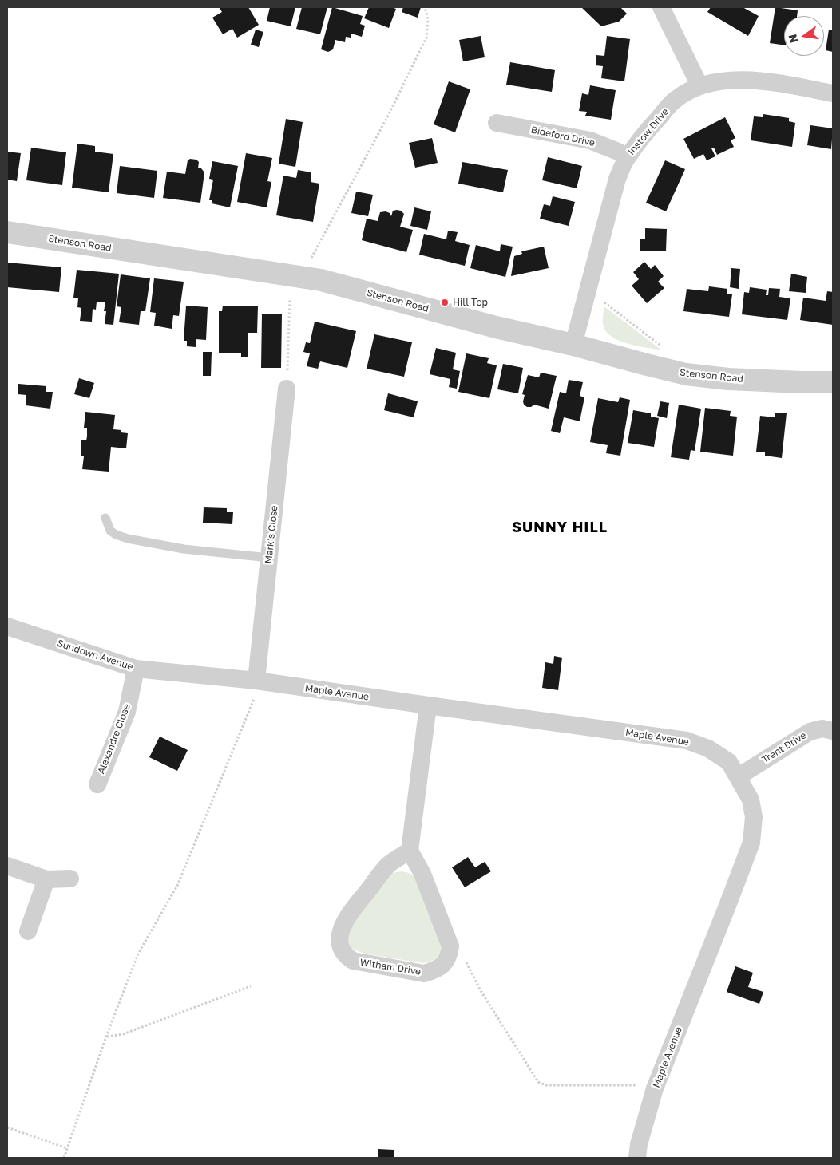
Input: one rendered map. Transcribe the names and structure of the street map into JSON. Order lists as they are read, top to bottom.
{
  "streets": {
    "street": [
      "Instow Drive",
      "Bideford Drive",
      "Stenson Road",
      "Mark's Close",
      "Sundown Avenue",
      "Maple Avenue",
      "Alexandre Close",
      "Trent Drive",
      "Witham Drive"
    ]
  },
  "crossings": [
    ["Instow Drive", "Bideford Drive"],
    ["Instow Drive", "Stenson Road"],
    ["Mark's Close", "Sundown Avenue"],
    ["Mark's Close", "Maple Avenue"],
    ["Sundown Avenue", "Maple Avenue"],
    ["Sundown Avenue", "Alexandre Close"],
    ["Maple Avenue", "Trent Drive"]
  ],
  "districts": ["SUNNY HILL"],
  "places": ["Hill Top"],
  "north": "left"
}
